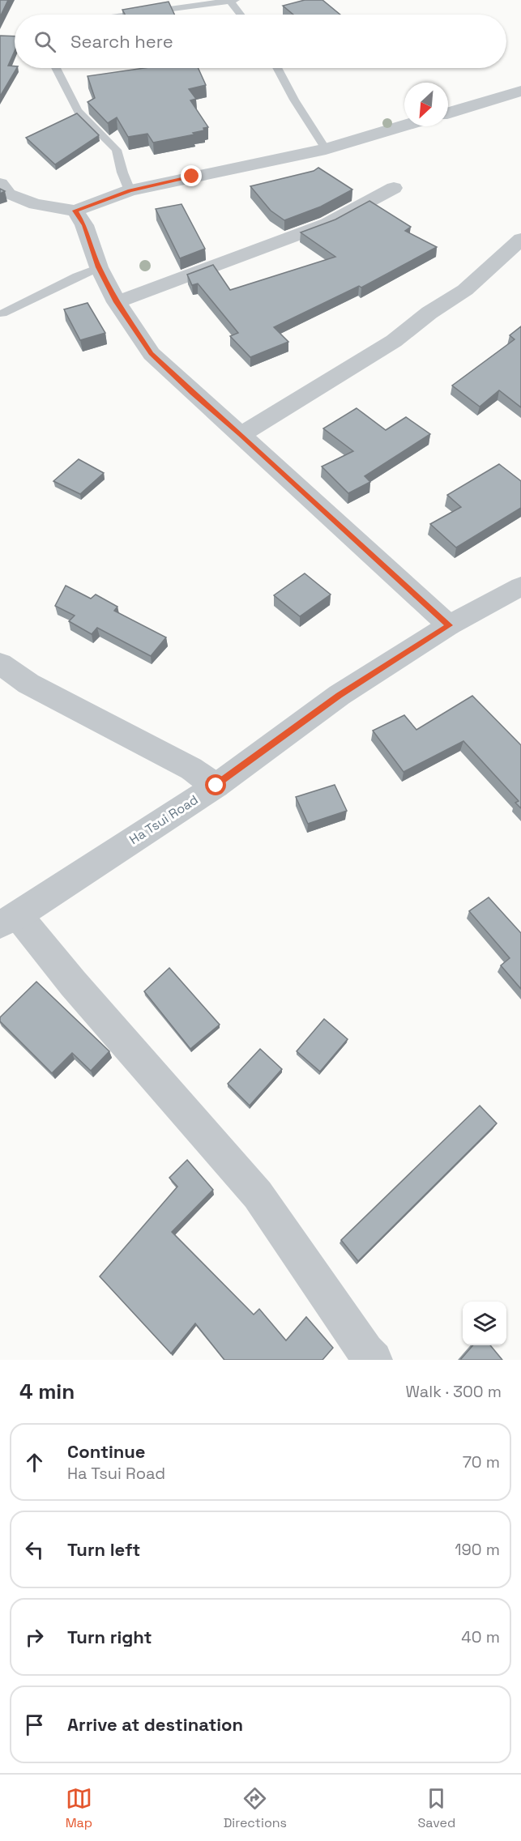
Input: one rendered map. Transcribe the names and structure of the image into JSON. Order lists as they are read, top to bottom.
{
  "streets": {
    "street": ["Ha Tsui Road"]
  },
  "north": "bottom left",
  "page": {
    "search": "Search here",
    "heading": ["4 min", "Walk · 300 m"],
    "list": [
      ["Continue", "Ha Tsui Road", "70 m"],
      ["Turn left", "190 m"],
      ["Turn right", "40 m"],
      "Arrive at destination"
    ],
    "nav": ["Map", "Directions", "Saved"]
  }
}
